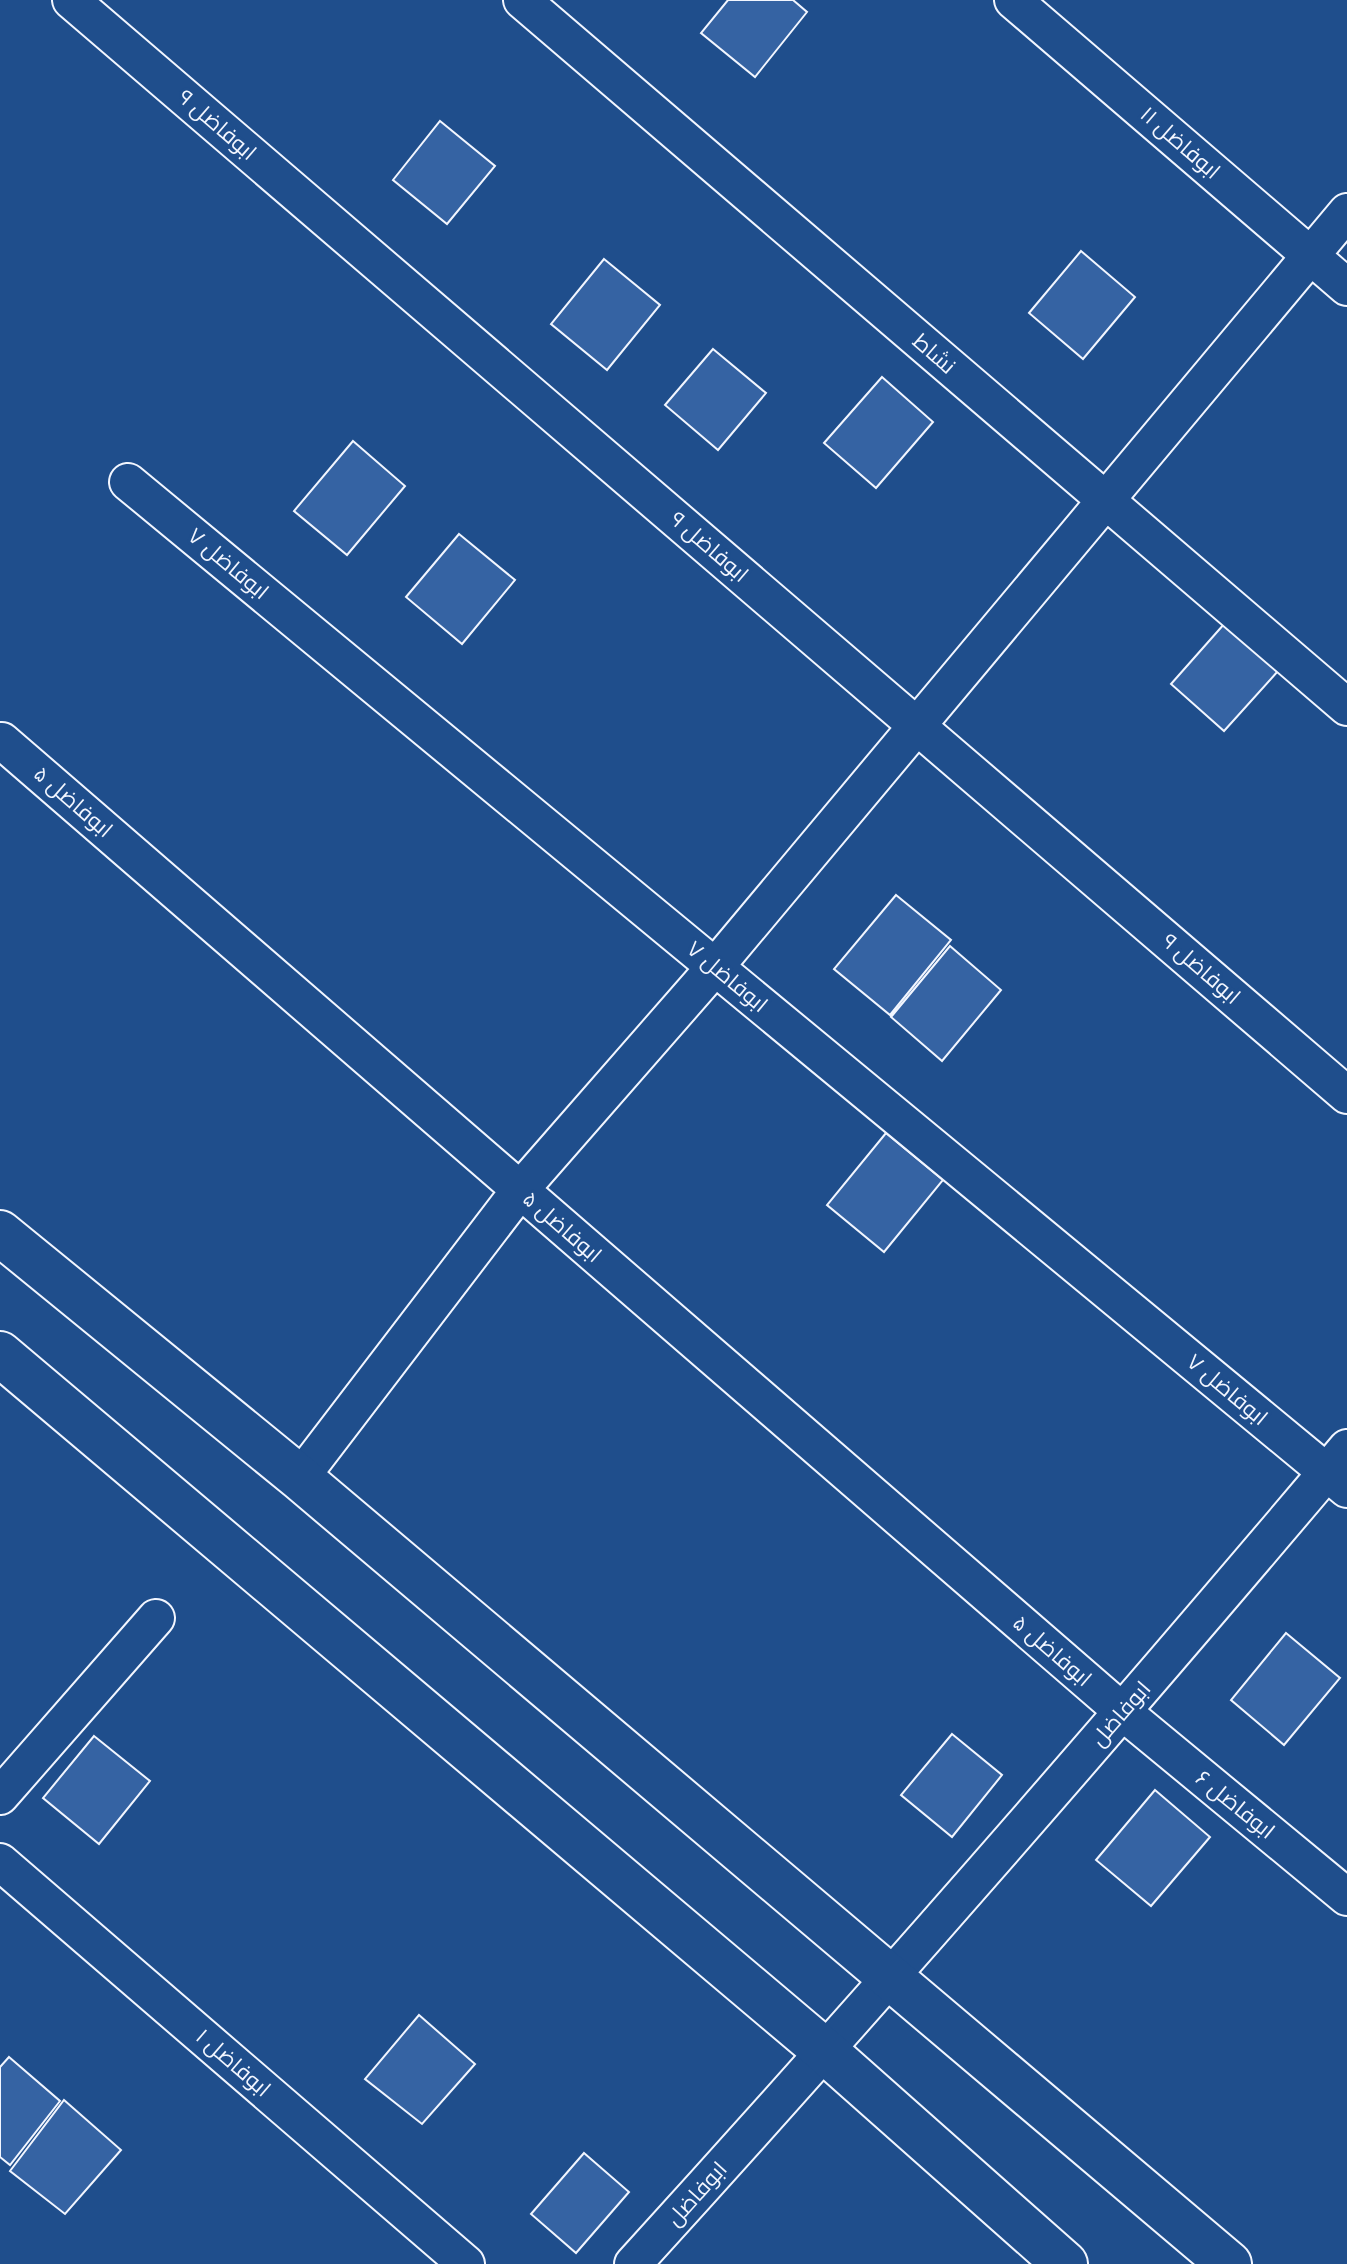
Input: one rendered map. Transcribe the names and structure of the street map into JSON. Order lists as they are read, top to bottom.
{
  "streets": {
    "street": [
      "ابوفاضل ۹",
      "ابوفاضل ۱۱",
      "نشاط",
      "ابوفاضل ۷",
      "ابوفاضل ۵",
      "ابوفاضل",
      "ابوفاضل ۶",
      "ابوفاضل ۱"
    ]
  },
  "crossings": [
    ["ابوفاضل ۷", "ابوفاضل"],
    ["ابوفاضل ۵", "ابوفاضل"],
    ["ابوفاضل ۵", "ابوفاضل ۶"],
    ["ابوفاضل", "ابوفاضل ۶"]
  ]
}
